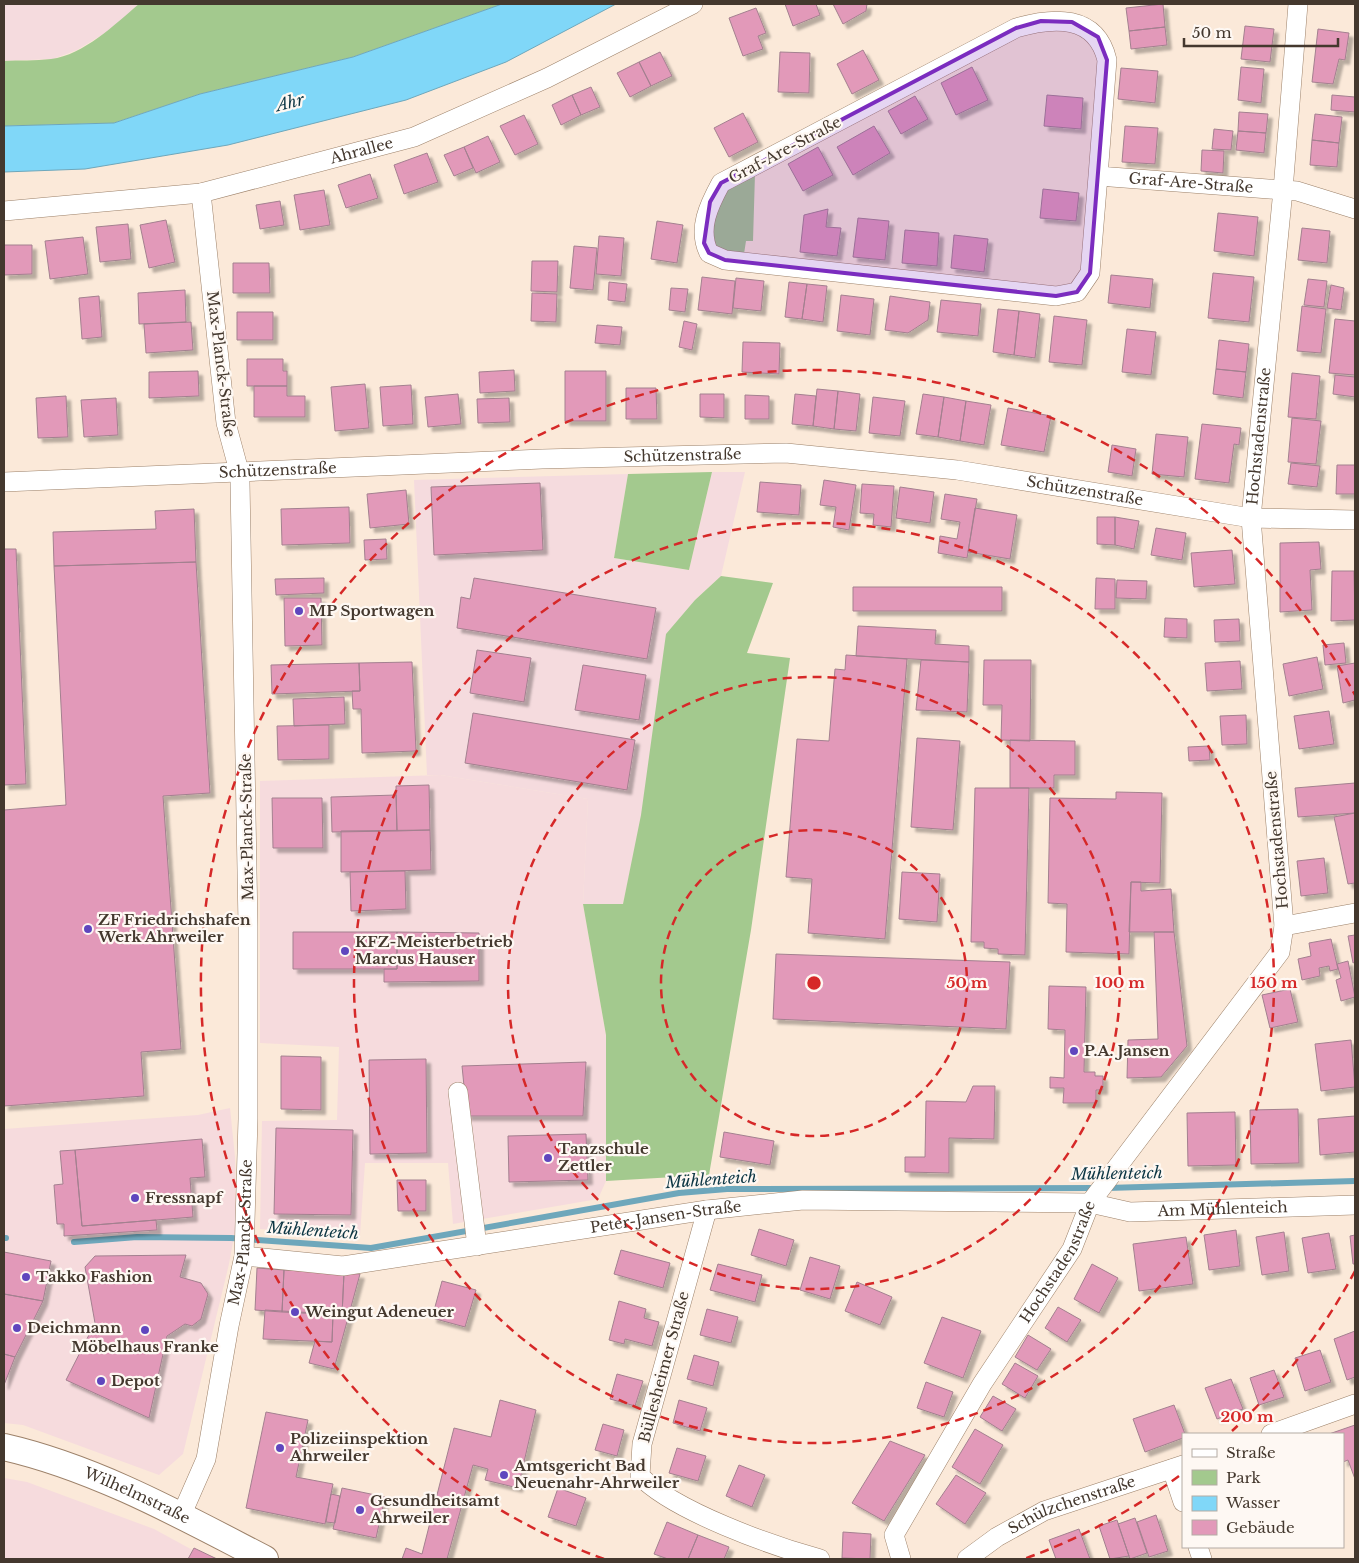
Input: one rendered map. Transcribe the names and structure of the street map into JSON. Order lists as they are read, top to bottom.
{
  "streets": {
    "main road": ["Wilhelmstraße"],
    "street": [
      "Graf-Are-Straße",
      "Ahrallee",
      "Max-Planck-Straße",
      "Hochstadenstraße",
      "Schützenstraße",
      "Am Mühlenteich",
      "Peter-Jansen-Straße",
      "Büllesheimer Straße",
      "Schülzchenstraße"
    ]
  },
  "crossings": [
    ["Graf-Are-Straße", "Hochstadenstraße"],
    ["Ahrallee", "Max-Planck-Straße"],
    ["Max-Planck-Straße", "Schützenstraße"],
    ["Max-Planck-Straße", "Peter-Jansen-Straße"],
    ["Max-Planck-Straße", "Wilhelmstraße"],
    ["Hochstadenstraße", "Schützenstraße"],
    ["Hochstadenstraße", "Am Mühlenteich"],
    ["Hochstadenstraße", "Peter-Jansen-Straße"],
    ["Am Mühlenteich", "Peter-Jansen-Straße"],
    ["Peter-Jansen-Straße", "Büllesheimer Straße"]
  ],
  "water": ["Ahr", "Mühlenteich"],
  "places": [
    "MP Sportwagen",
    "ZF Friedrichshafen Werk Ahrweiler",
    "KFZ-Meisterbetrieb Marcus Hauser",
    "P.A. Jansen",
    "Tanzschule Zettler",
    "Fressnapf",
    "Takko Fashion",
    "Weingut Adeneuer",
    "Deichmann",
    "Möbelhaus Franke",
    "Depot",
    "Polizeiinspektion Ahrweiler",
    "Amtsgericht Bad Neuenahr-Ahrweiler",
    "Gesundheitsamt Ahrweiler"
  ],
  "legend": [
    "Straße",
    "Park",
    "Wasser",
    "Gebäude"
  ],
  "scale_bar": "50 m",
  "rings": [
    "50 m",
    "100 m",
    "150 m",
    "200 m"
  ]
}
